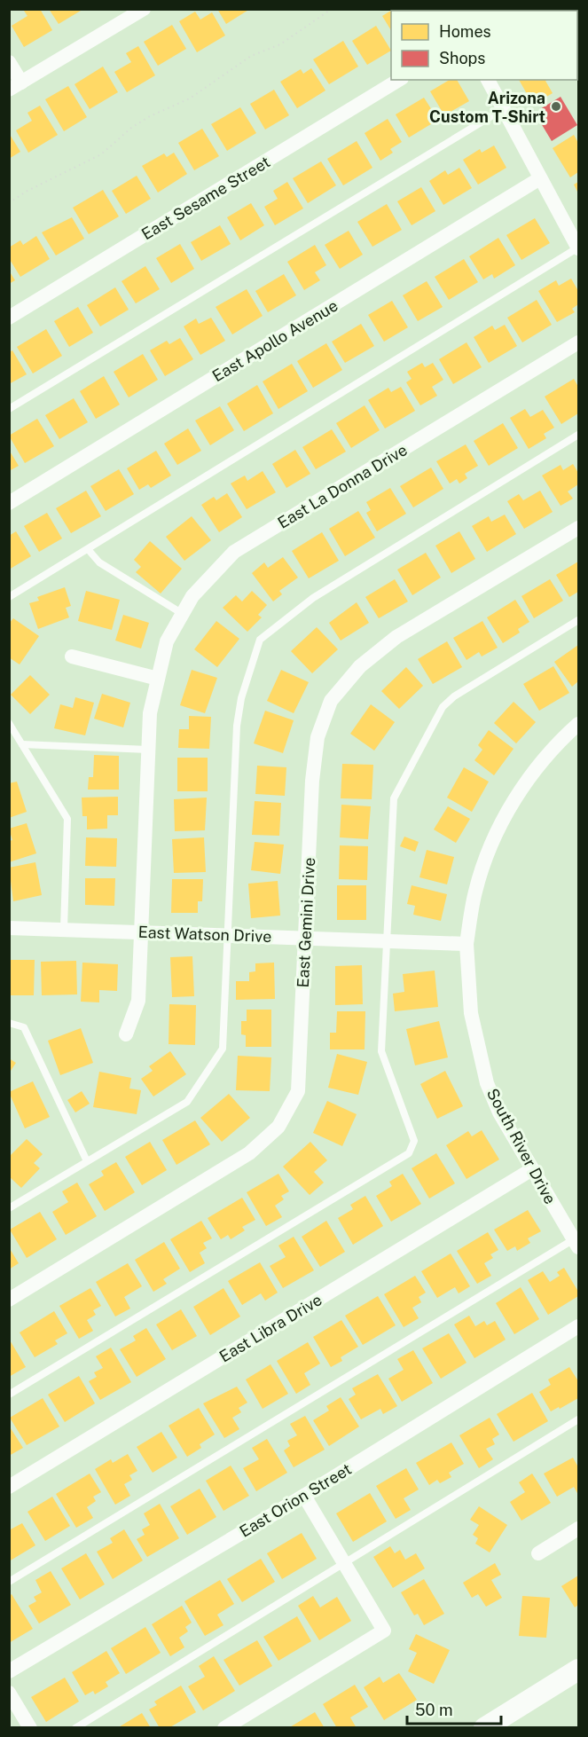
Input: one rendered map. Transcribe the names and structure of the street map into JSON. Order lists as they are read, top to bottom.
{
  "streets": {
    "street": [
      "East Sesame Street",
      "East Apollo Avenue",
      "East La Donna Drive",
      "East Gemini Drive",
      "East Watson Drive",
      "South River Drive",
      "East Libra Drive",
      "East Orion Street"
    ]
  },
  "crossings": [
    ["East La Donna Drive", "East Watson Drive"],
    ["East Gemini Drive", "East Watson Drive"],
    ["East Watson Drive", "South River Drive"],
    ["South River Drive", "East Libra Drive"]
  ],
  "places": ["Arizona Custom T-Shirt"],
  "legend": ["Homes", "Shops"],
  "scale_bar": "50 m"
}
